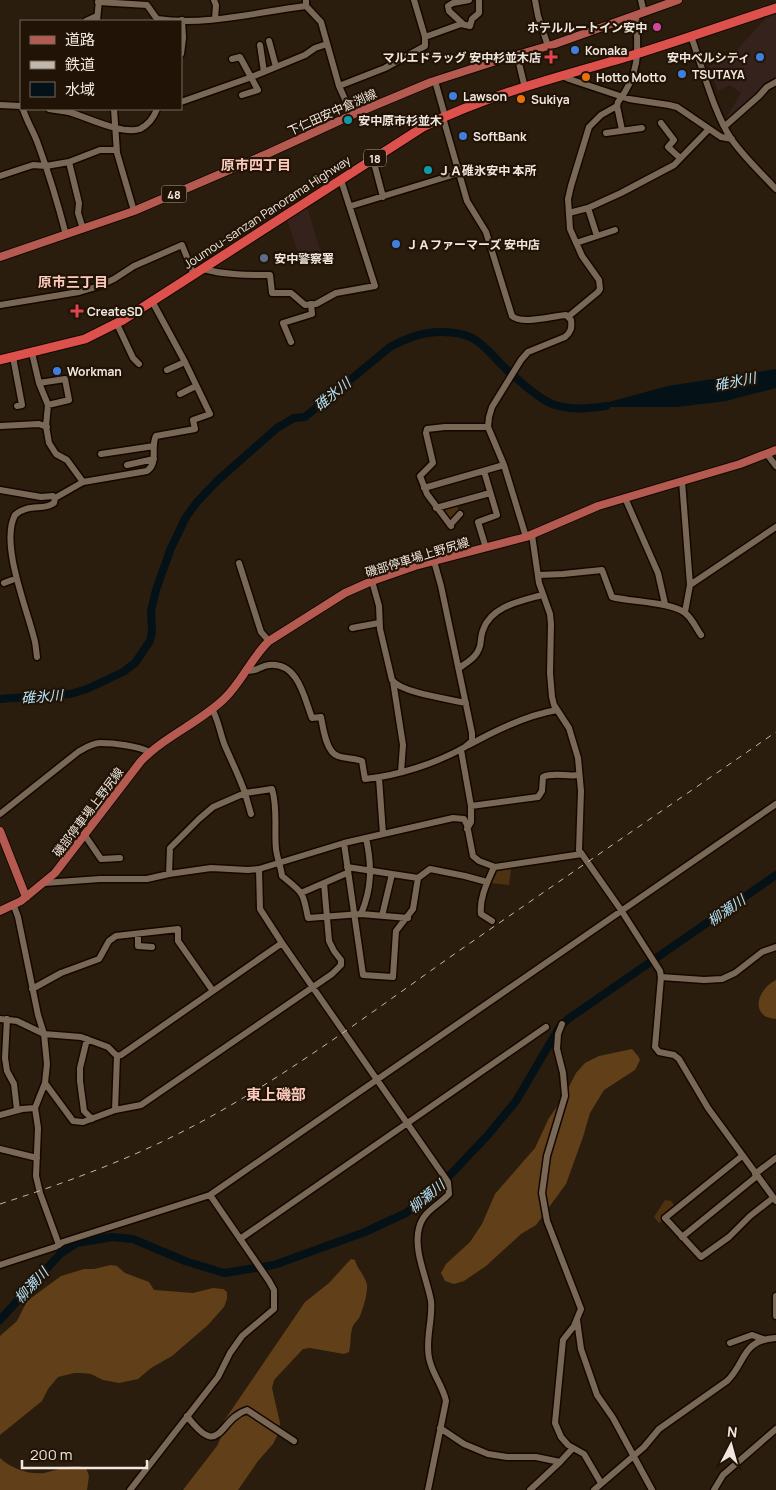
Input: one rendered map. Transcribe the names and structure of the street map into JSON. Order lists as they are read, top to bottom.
{
  "streets": {
    "highway": ["18", "Joumou-sanzan Panorama Highway"],
    "main road": ["下仁田安中倉渕線", "48", "磯部停車場上野尻線"]
  },
  "districts": ["原市四丁目", "原市三丁目", "東上磯部"],
  "water": ["碓氷川", "柳瀬川"],
  "places": {
    "other": [
      "ホテルルートイン安中",
      "Konaka",
      "安中ベルシティ",
      "TSUTAYA",
      "Hotto Motto",
      "Lawson",
      "Sukiya",
      "安中原市杉並木",
      "SoftBank",
      "ＪＡ碓氷安中 本所",
      "ＪＡファーマーズ 安中店",
      "安中警察署",
      "Workman"
    ],
    "health": ["マルエドラッグ 安中杉並木店", "CreateSD"]
  },
  "legend": ["道路", "鉄道", "水域"],
  "scale_bar": "200 m",
  "north": "top"
}
